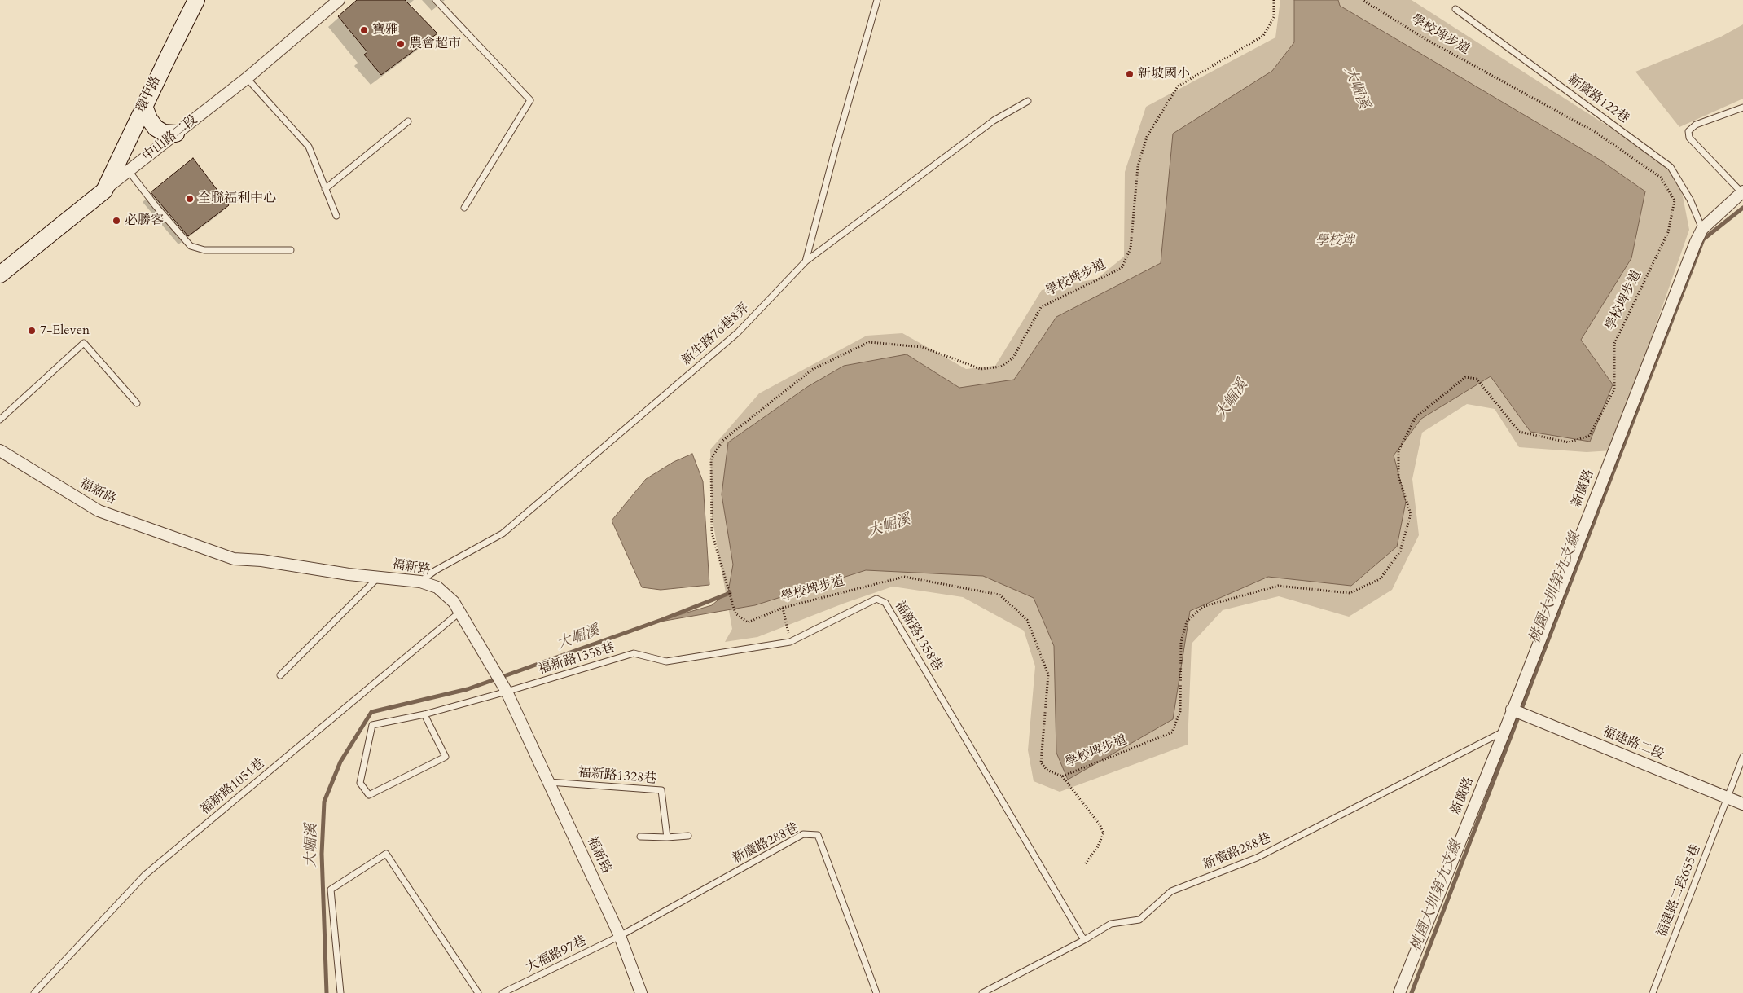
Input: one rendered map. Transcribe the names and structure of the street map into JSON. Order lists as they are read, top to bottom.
{
  "streets": {
    "main road": ["環中路", "中山路二段"],
    "street": ["新廣路", "福新路", "福建路二段"],
    "lane": [
      "新廣路122巷",
      "新生路76巷8弄",
      "福新路1358巷",
      "福新路1328巷",
      "福新路1051巷",
      "新廣路288巷",
      "福建路二段655巷",
      "大福路97巷"
    ],
    "path": ["學校埤步道"]
  },
  "crossings": [
    ["環中路", "中山路二段"],
    ["新廣路122巷", "新廣路"],
    ["新生路76巷8弄", "福新路"],
    ["新廣路", "福建路二段"],
    ["新廣路", "新廣路288巷"],
    ["福新路", "福新路1358巷"],
    ["福新路", "福新路1328巷"],
    ["福新路", "福新路1051巷"],
    ["福新路", "新廣路288巷"],
    ["福新路", "大福路97巷"],
    ["福新路1358巷", "新廣路288巷"],
    ["福建路二段", "福建路二段655巷"],
    ["新廣路288巷", "大福路97巷"]
  ],
  "water": ["大崛溪", "桃園大圳第九支線"],
  "parks": ["學校埤"],
  "places": [
    "寶雅",
    "農會超市",
    "新坡國小",
    "全聯福利中心",
    "必勝客",
    "7-Eleven"
  ]
}
